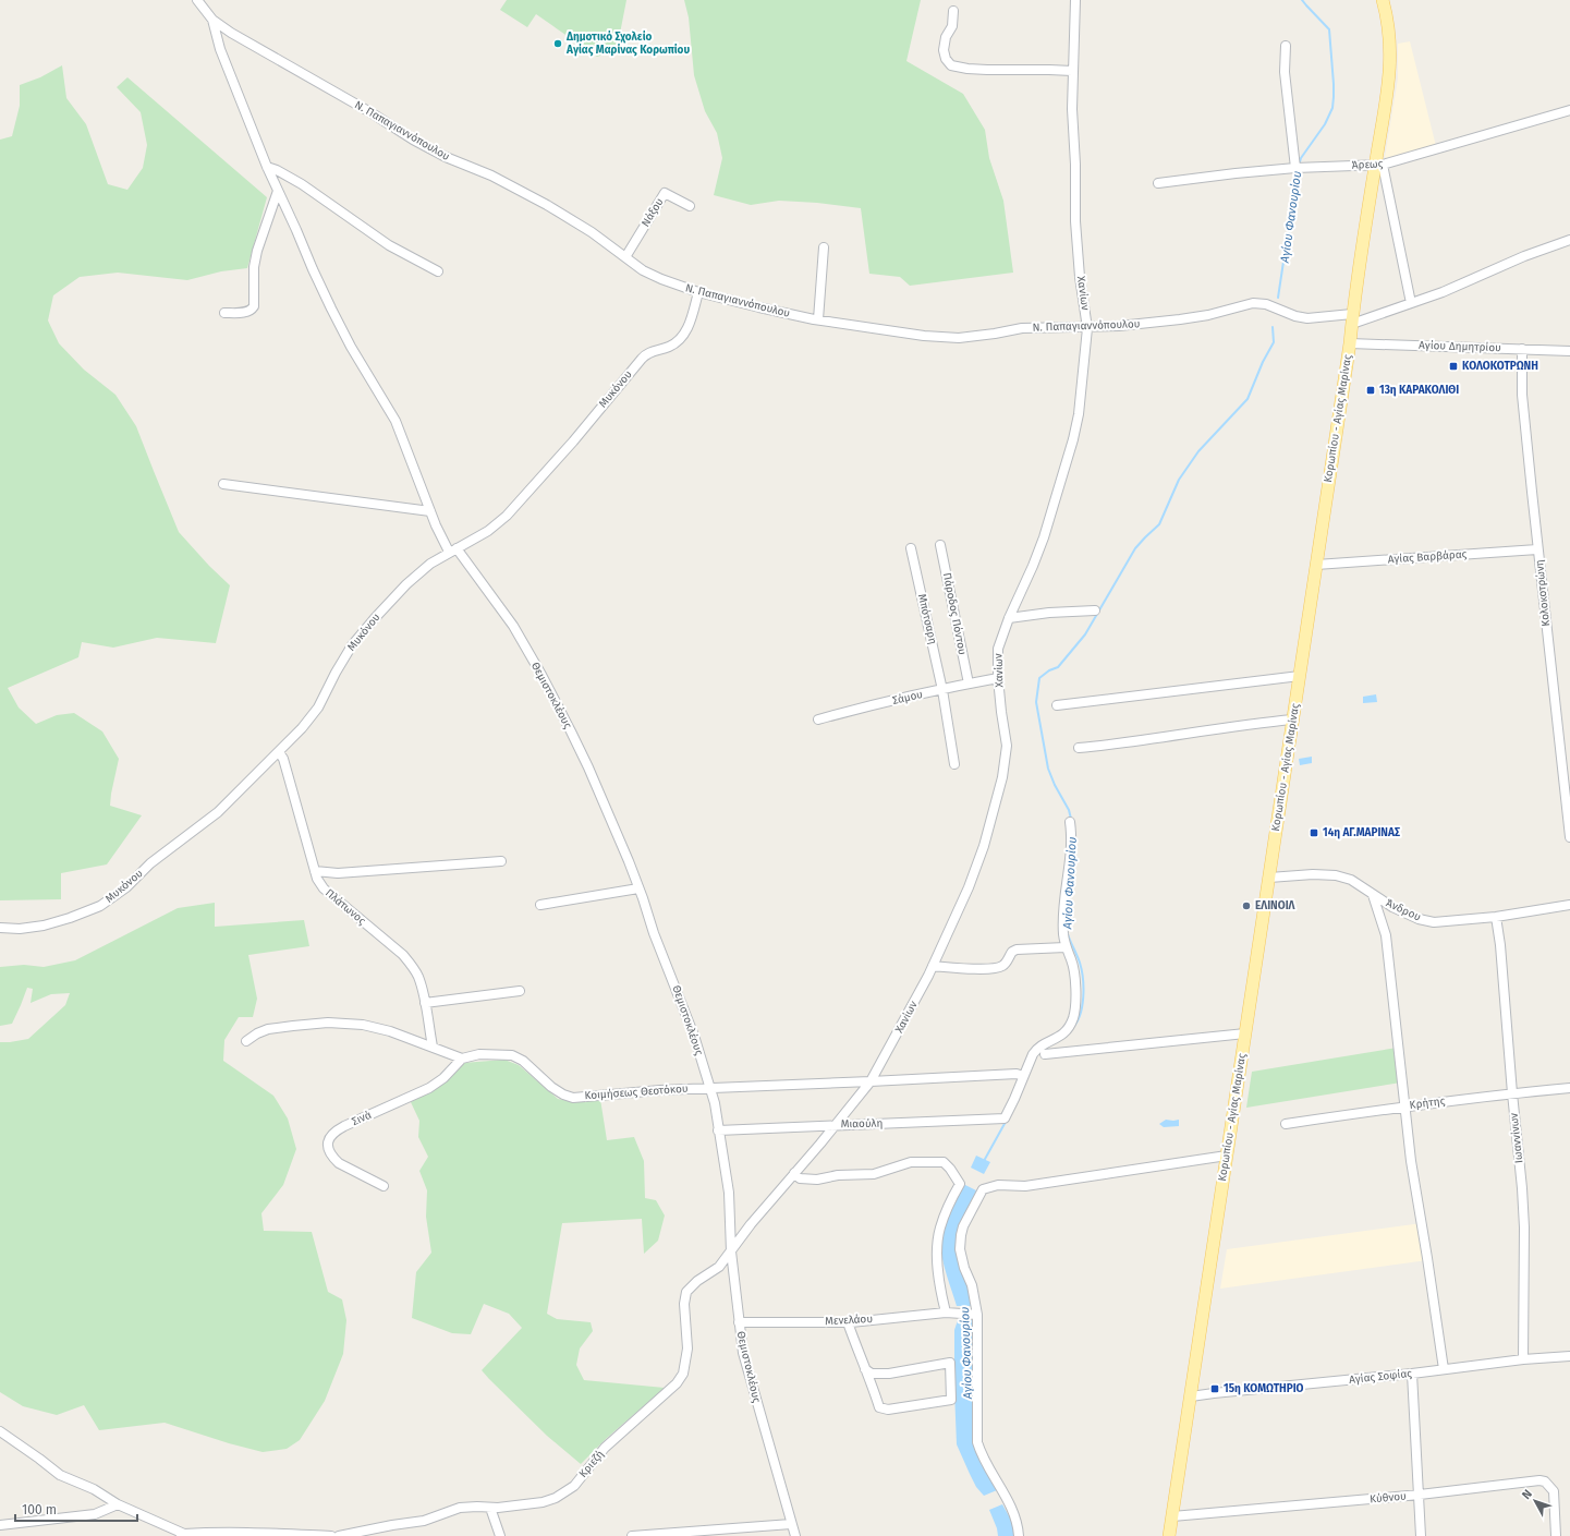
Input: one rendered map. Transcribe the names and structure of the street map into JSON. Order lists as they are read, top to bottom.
{
  "streets": {
    "main road": ["Κορωπίου - Αγίας Μαρίνας"],
    "street": [
      "Ν. Παπαγιαννόπουλου",
      "Άρεως",
      "Νάξου",
      "Χανίων",
      "Αγίου Δημητρίου",
      "Μυκόνου",
      "Αγίας Βαρβάρας",
      "Κολοκοτρώνη",
      "Πάροδος Πόντου",
      "Μπότσαρη",
      "Θεμιστοκλέους",
      "Σάμου",
      "Πλάτωνος",
      "Άνδρου",
      "Κοιμήσεως Θεοτόκου",
      "Κρήτης",
      "Σινά",
      "Μιαούλη",
      "Ιωαννίνων",
      "Μενελάου",
      "Αγίας Σοφίας",
      "Κριεζή",
      "Κύθνου"
    ]
  },
  "crossings": [
    ["Ν. Παπαγιαννόπουλου", "Νάξου"],
    ["Ν. Παπαγιαννόπουλου", "Χανίων"],
    ["Ν. Παπαγιαννόπουλου", "Μυκόνου"],
    ["Ν. Παπαγιαννόπουλου", "Κορωπίου - Αγίας Μαρίνας"],
    ["Ν. Παπαγιαννόπουλου", "Θεμιστοκλέους"],
    ["Άρεως", "Κορωπίου - Αγίας Μαρίνας"],
    ["Χανίων", "Θεμιστοκλέους"],
    ["Χανίων", "Σάμου"],
    ["Χανίων", "Κοιμήσεως Θεοτόκου"],
    ["Χανίων", "Μιαούλη"],
    ["Χανίων", "Κριεζή"],
    ["Αγίου Δημητρίου", "Κορωπίου - Αγίας Μαρίνας"],
    ["Αγίου Δημητρίου", "Κολοκοτρώνη"],
    ["Μυκόνου", "Θεμιστοκλέους"],
    ["Μυκόνου", "Πλάτωνος"],
    ["Κορωπίου - Αγίας Μαρίνας", "Αγίας Βαρβάρας"],
    ["Κορωπίου - Αγίας Μαρίνας", "Άνδρου"],
    ["Κορωπίου - Αγίας Μαρίνας", "Αγίας Σοφίας"],
    ["Κορωπίου - Αγίας Μαρίνας", "Κύθνου"],
    ["Αγίας Βαρβάρας", "Κολοκοτρώνη"],
    ["Πάροδος Πόντου", "Σάμου"],
    ["Μπότσαρη", "Σάμου"],
    ["Θεμιστοκλέους", "Κοιμήσεως Θεοτόκου"],
    ["Θεμιστοκλέους", "Μιαούλη"],
    ["Θεμιστοκλέους", "Μενελάου"],
    ["Θεμιστοκλέους", "Κριεζή"],
    ["Άνδρου", "Ιωαννίνων"],
    ["Κοιμήσεως Θεοτόκου", "Σινά"],
    ["Κοιμήσεως Θεοτόκου", "Μιαούλη"],
    ["Κρήτης", "Ιωαννίνων"],
    ["Ιωαννίνων", "Αγίας Σοφίας"]
  ],
  "water": ["Αγίου Φανουρίου"],
  "places": {
    "other": ["Δημοτικό Σχολείο Αγίας Μαρίνας Κορωπίου", "ΕΛΙΝΟΙΛ"],
    "transit": [
      "ΚΟΛΟΚΟΤΡΩΝΗ",
      "13η ΚΑΡΑΚΟΛΙΘΙ",
      "14η ΑΓ.ΜΑΡΙΝΑΣ",
      "15η ΚΟΜΩΤΗΡΙΟ"
    ]
  },
  "scale_bar": "100 m",
  "north": "top left"
}
